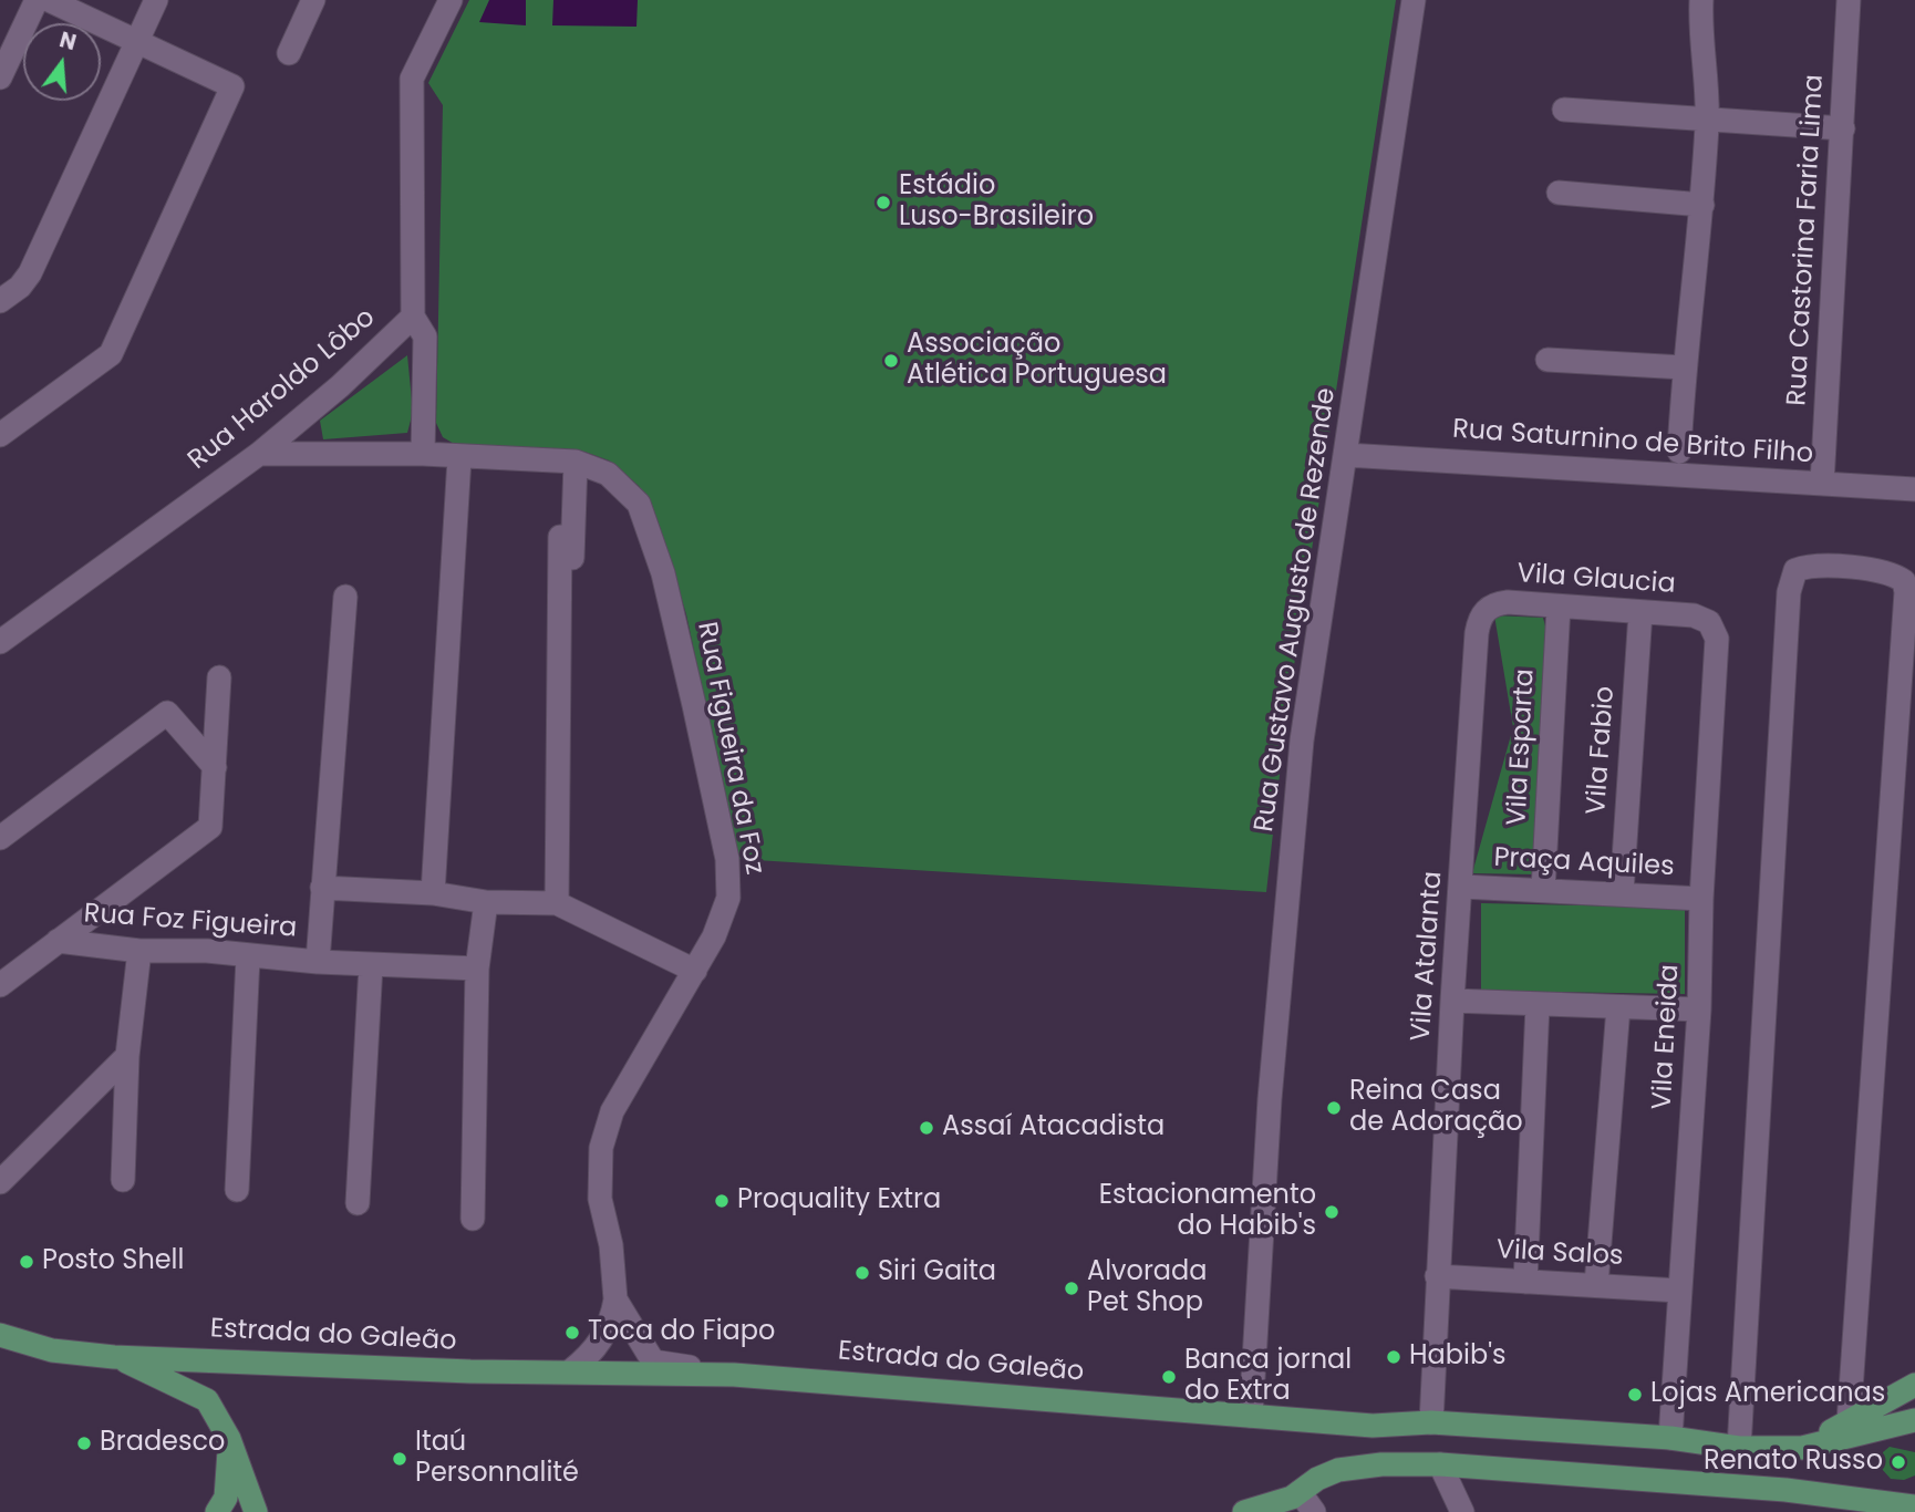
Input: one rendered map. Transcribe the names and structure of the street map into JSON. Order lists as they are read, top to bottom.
{
  "streets": {
    "main road": ["Estrada do Galeão"],
    "street": [
      "Rua Castorina Faria Lima",
      "Rua Haroldo Lôbo",
      "Rua Saturnino de Brito Filho",
      "Vila Glaucia",
      "Rua Gustavo Augusto de Rezende",
      "Vila Esparta",
      "Rua Figueira da Foz",
      "Vila Fabio",
      "Praça Aquiles",
      "Rua Foz Figueira",
      "Vila Atalanta",
      "Vila Eneida",
      "Vila Salos"
    ]
  },
  "crossings": [
    ["Rua Castorina Faria Lima", "Rua Saturnino de Brito Filho"],
    ["Rua Haroldo Lôbo", "Rua Figueira da Foz"],
    ["Rua Saturnino de Brito Filho", "Rua Gustavo Augusto de Rezende"],
    ["Vila Glaucia", "Vila Esparta"],
    ["Vila Glaucia", "Vila Fabio"],
    ["Vila Glaucia", "Vila Atalanta"],
    ["Vila Glaucia", "Vila Eneida"],
    ["Rua Gustavo Augusto de Rezende", "Estrada do Galeão"],
    ["Vila Esparta", "Praça Aquiles"],
    ["Rua Figueira da Foz", "Estrada do Galeão"],
    ["Vila Fabio", "Praça Aquiles"],
    ["Praça Aquiles", "Vila Atalanta"],
    ["Praça Aquiles", "Vila Eneida"],
    ["Vila Atalanta", "Vila Salos"],
    ["Vila Atalanta", "Estrada do Galeão"],
    ["Vila Eneida", "Vila Salos"],
    ["Vila Eneida", "Estrada do Galeão"]
  ],
  "places": [
    "Estádio Luso-Brasileiro",
    "Associação Atlética Portuguesa",
    "Reina Casa de Adoração",
    "Assaí Atacadista",
    "Proquality Extra",
    "Estacionamento do Habib's",
    "Posto Shell",
    "Siri Gaita",
    "Alvorada Pet Shop",
    "Toca do Fiapo",
    "Habib's",
    "Banca jornal do Extra",
    "Lojas Americanas",
    "Bradesco",
    "Itaú Personnalité",
    "Renato Russo"
  ],
  "north": "top"
}
